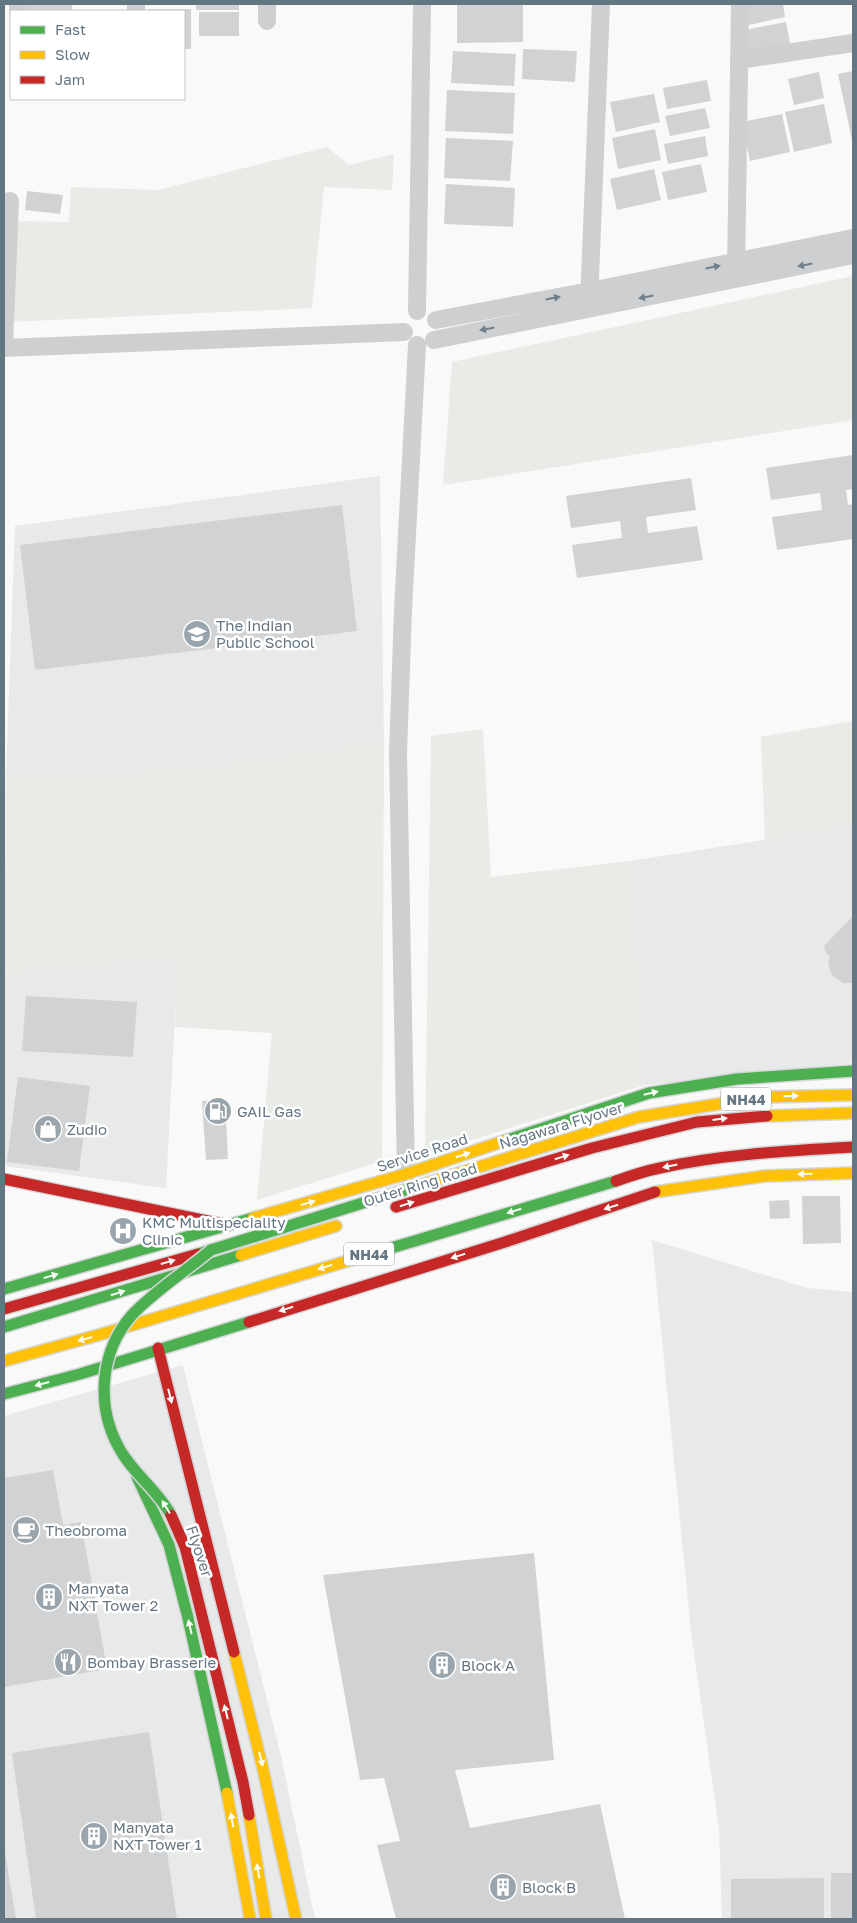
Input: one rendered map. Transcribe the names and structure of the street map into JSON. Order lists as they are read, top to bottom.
{
  "streets": {
    "main road": [
      "NH44",
      "Nagawara Flyover",
      "Service Road",
      "Outer Ring Road",
      "Flyover"
    ]
  },
  "crossings": [
    ["Nagawara Flyover", "Flyover"]
  ],
  "places": {
    "school or university": ["The Indian Public School"],
    "fuel station": ["GAIL Gas"],
    "shop": ["Zudio"],
    "hospital": ["KMC Multispeciality Clinic"],
    "cafe": ["Theobroma"],
    "building": [
      "Manyata NXT Tower 2",
      "Block A",
      "Manyata NXT Tower 1",
      "Block B"
    ],
    "restaurant": ["Bombay Brasserie"]
  },
  "legend": ["Fast", "Slow", "Jam"]
}
